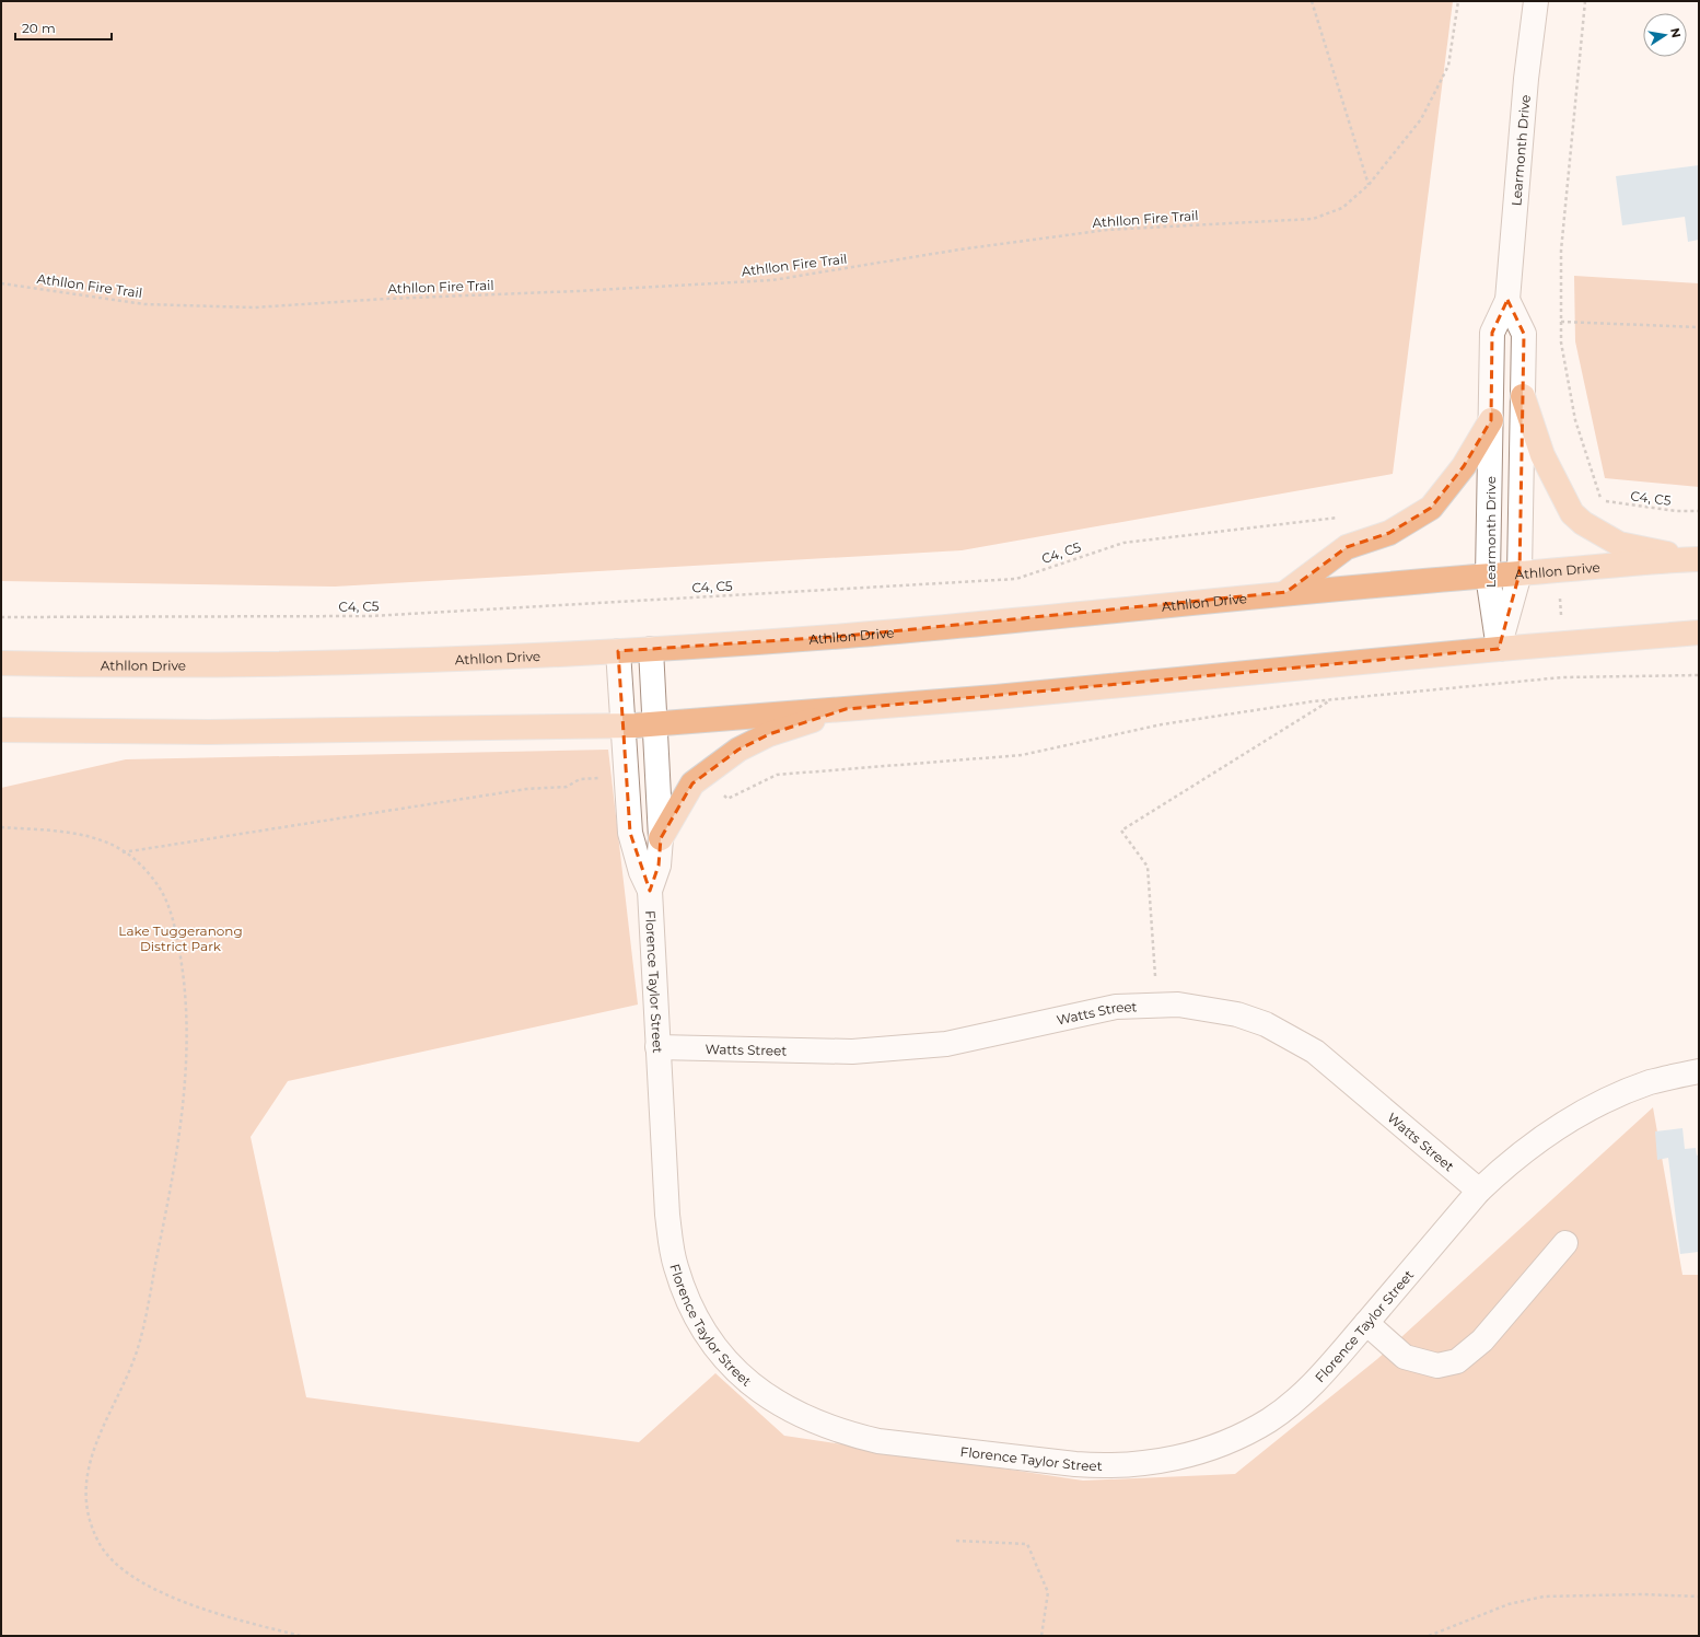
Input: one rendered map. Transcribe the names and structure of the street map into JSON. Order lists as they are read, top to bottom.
{
  "streets": {
    "main road": ["Athllon Drive"],
    "street": ["Learmonth Drive", "Florence Taylor Street", "Watts Street"],
    "path": ["Athllon Fire Trail", "C4, C5"]
  },
  "crossings": [
    ["Learmonth Drive", "Athllon Drive"],
    ["Athllon Drive", "Florence Taylor Street"],
    ["Florence Taylor Street", "Watts Street"]
  ],
  "parks": ["Lake Tuggeranong District Park"],
  "scale_bar": "20 m",
  "north": "right"
}
